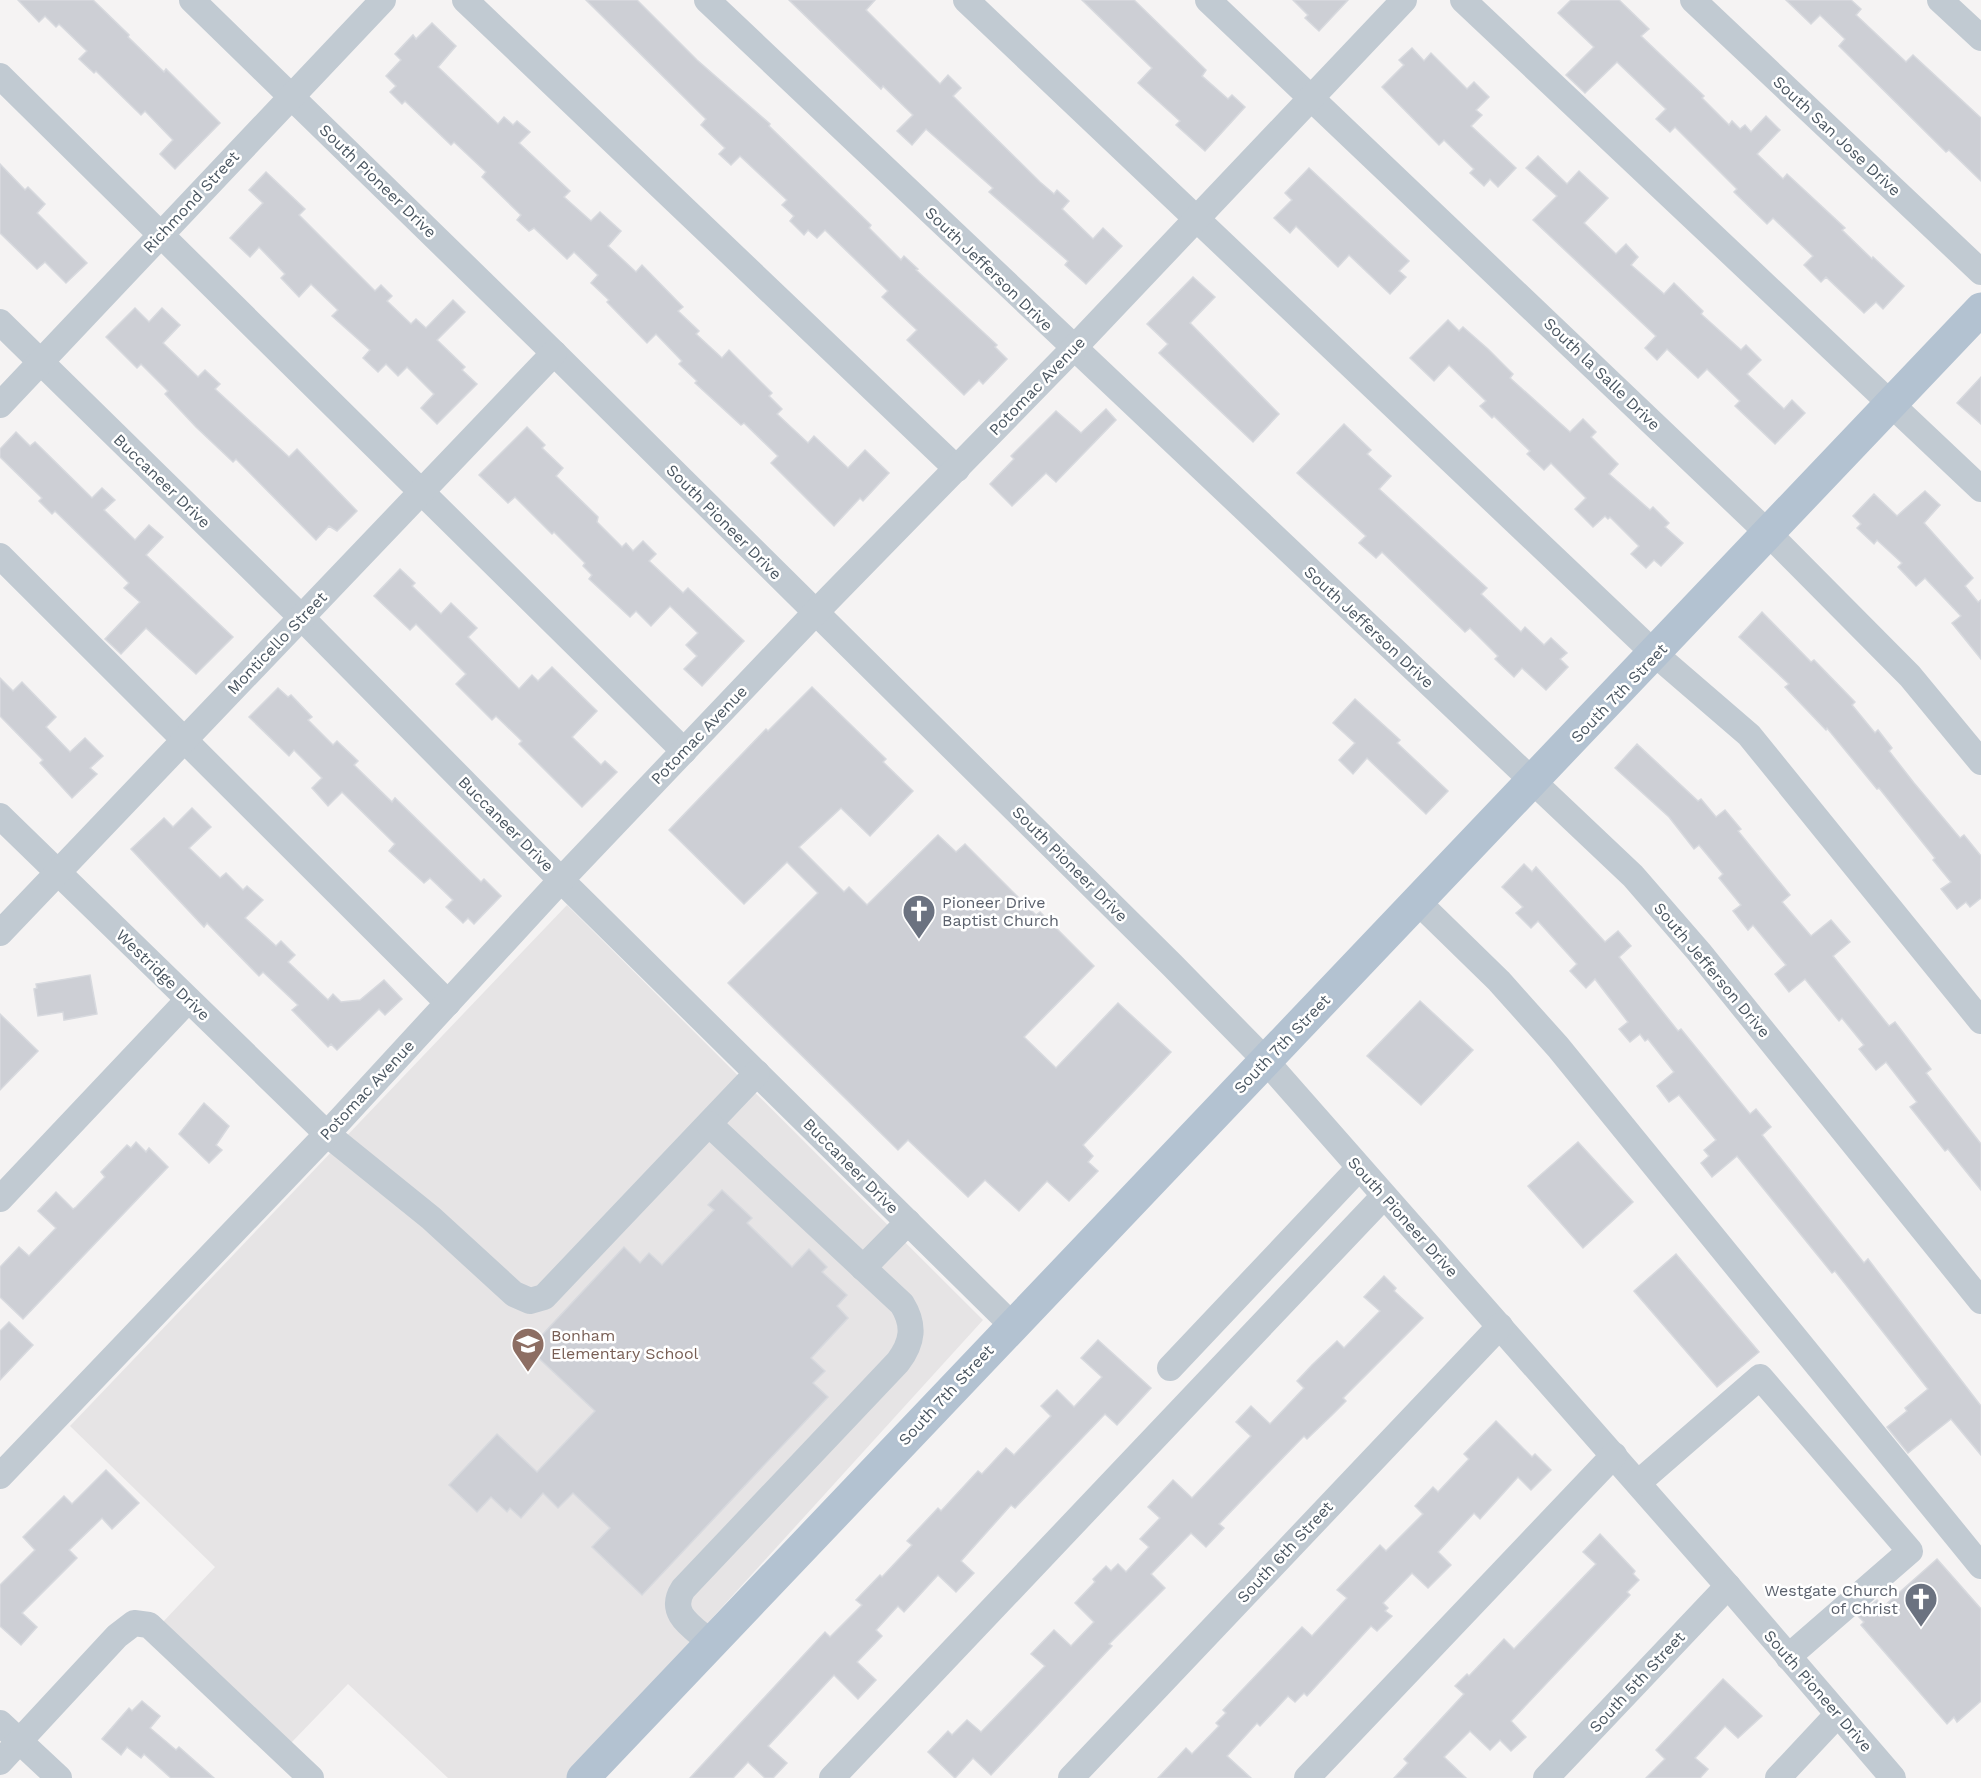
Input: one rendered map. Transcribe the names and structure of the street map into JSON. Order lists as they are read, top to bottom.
{
  "streets": {
    "main road": ["South 7th Street"],
    "street": [
      "South San Jose Drive",
      "South Pioneer Drive",
      "Richmond Street",
      "South Jefferson Drive",
      "South la Salle Drive",
      "Potomac Avenue",
      "Buccaneer Drive",
      "Monticello Street",
      "Westridge Drive",
      "South 6th Street",
      "South 5th Street"
    ]
  },
  "crossings": [
    ["South Pioneer Drive", "Richmond Street"],
    ["South Pioneer Drive", "Potomac Avenue"],
    ["South Pioneer Drive", "Monticello Street"],
    ["South Pioneer Drive", "South 7th Street"],
    ["South Pioneer Drive", "South 6th Street"],
    ["South Pioneer Drive", "South 5th Street"],
    ["Richmond Street", "Buccaneer Drive"],
    ["South Jefferson Drive", "Potomac Avenue"],
    ["South Jefferson Drive", "South 7th Street"],
    ["South la Salle Drive", "Potomac Avenue"],
    ["South la Salle Drive", "South 7th Street"],
    ["Potomac Avenue", "Buccaneer Drive"],
    ["Potomac Avenue", "Westridge Drive"],
    ["Buccaneer Drive", "Monticello Street"],
    ["Buccaneer Drive", "South 7th Street"],
    ["Buccaneer Drive", "Westridge Drive"],
    ["Monticello Street", "Westridge Drive"]
  ],
  "places": {
    "church": ["Pioneer Drive Baptist Church", "Westgate Church of Christ"],
    "school or university": ["Bonham Elementary School"]
  }
}
